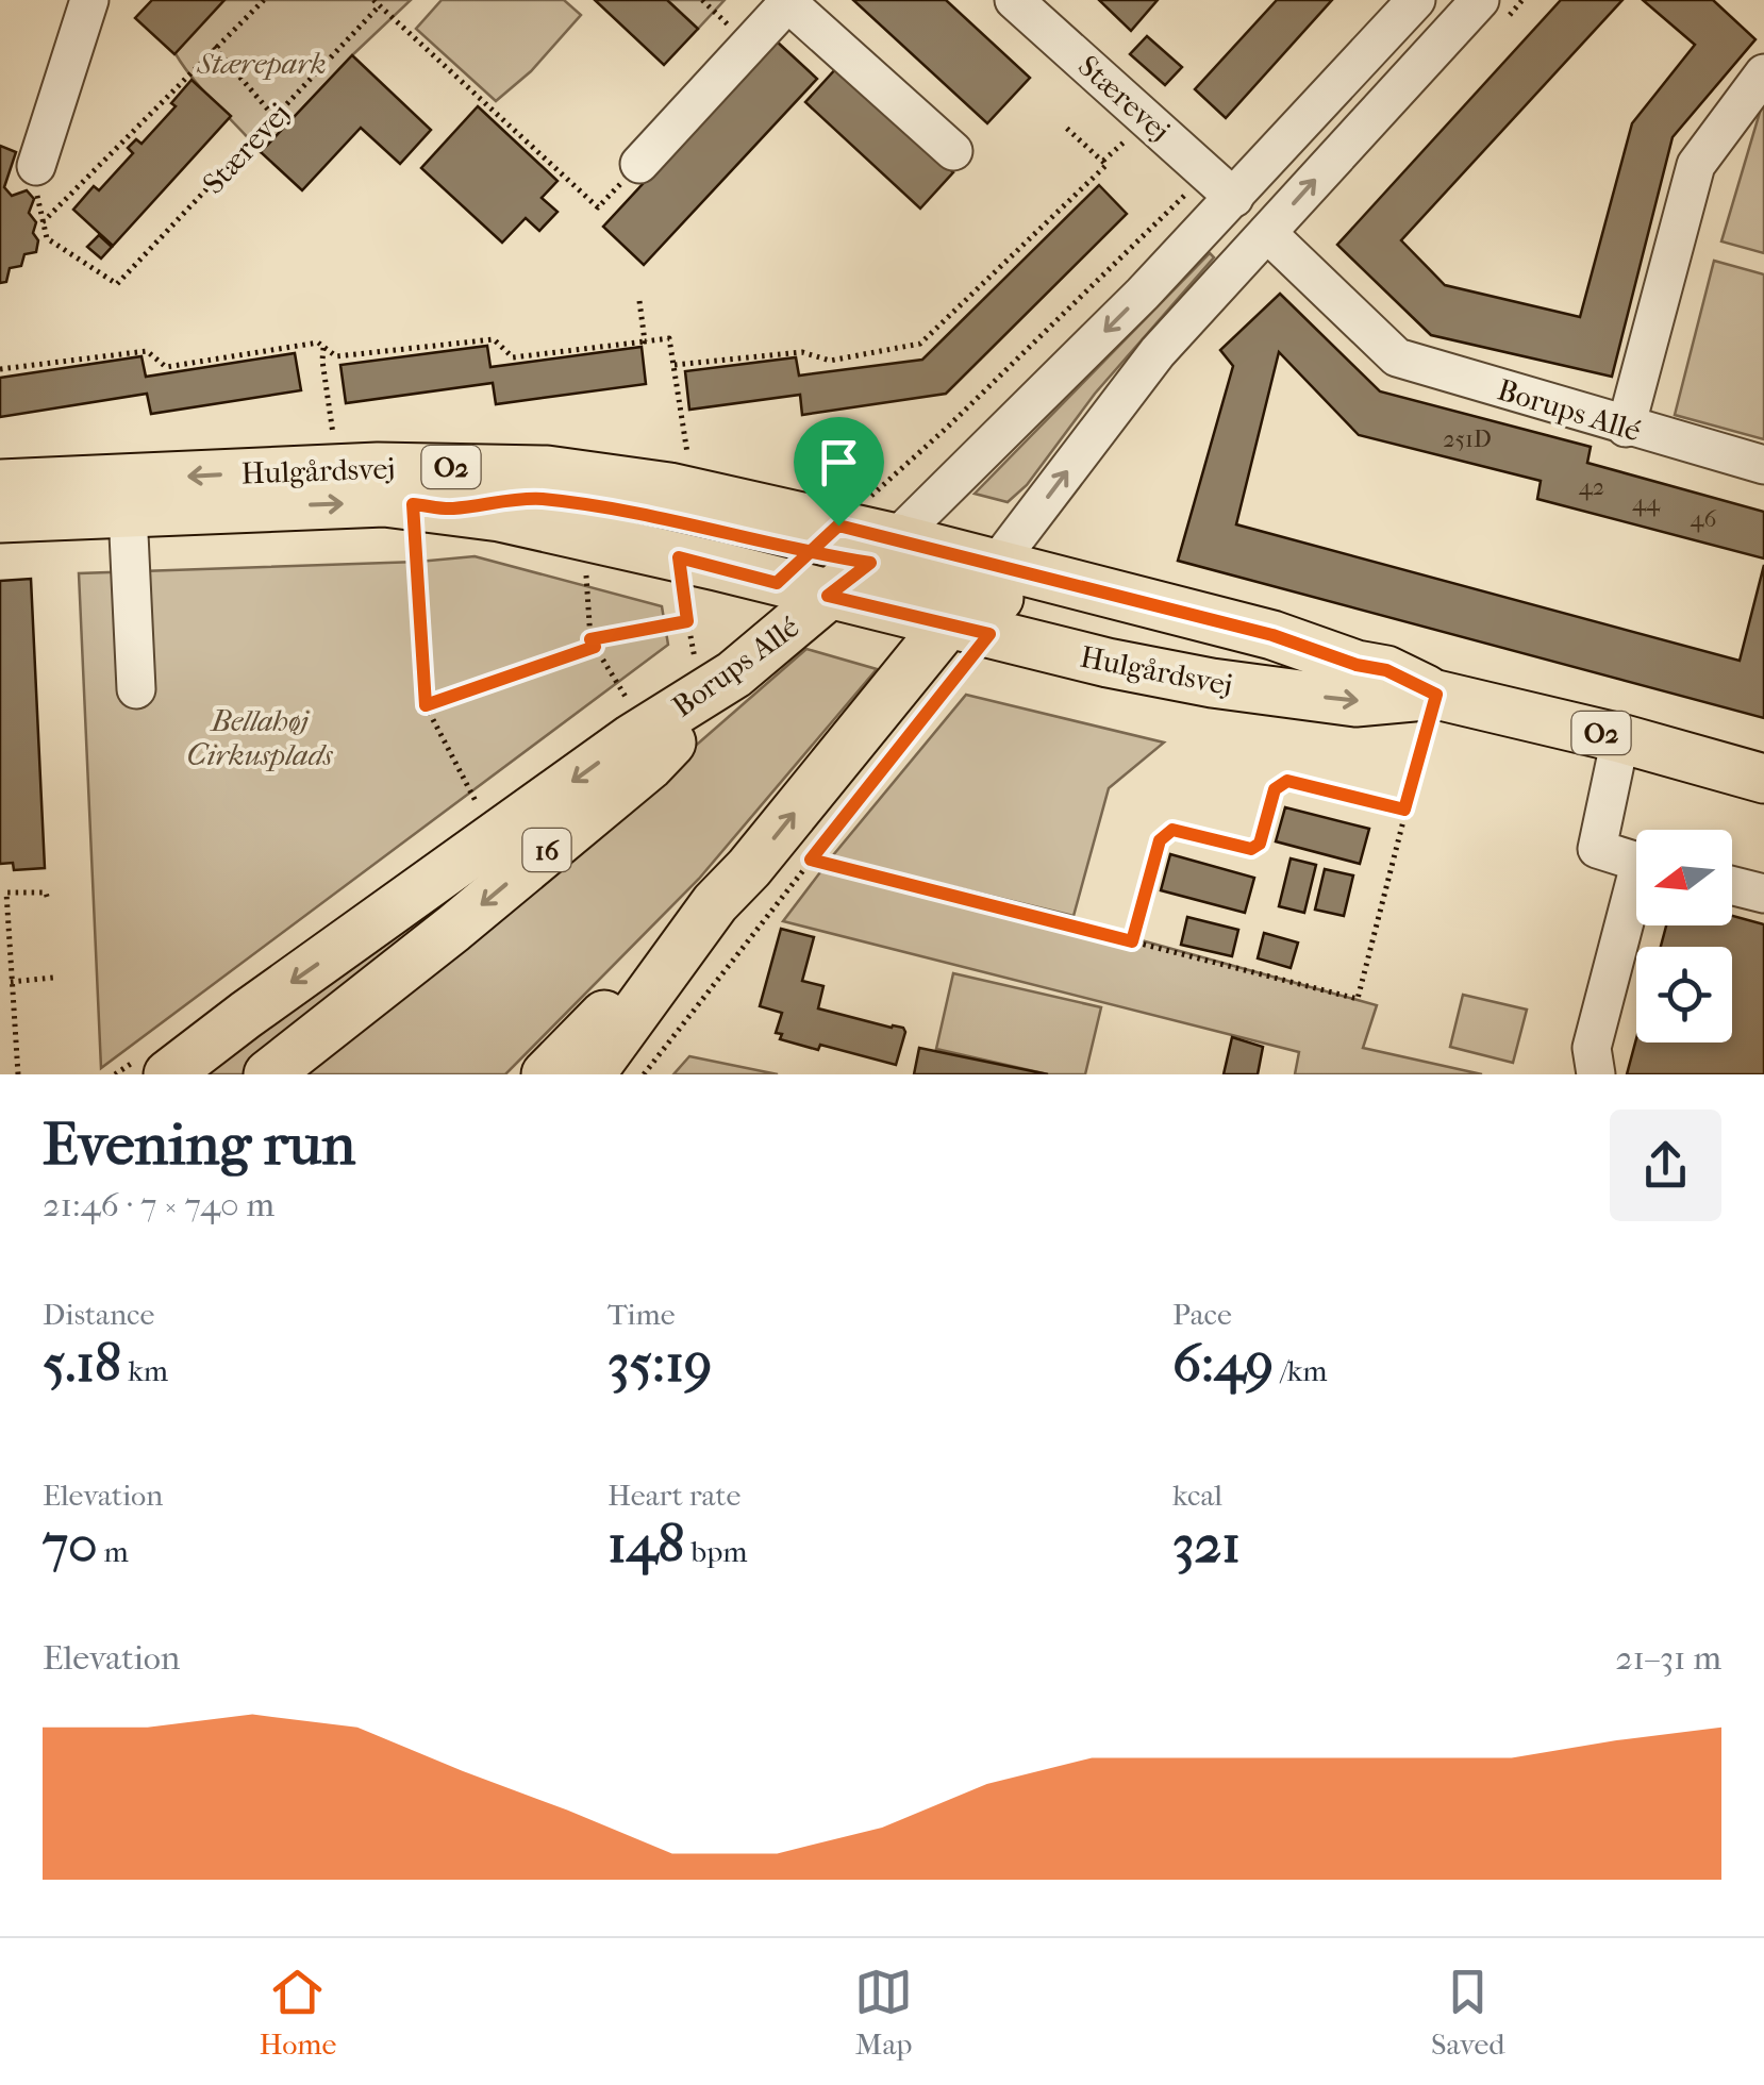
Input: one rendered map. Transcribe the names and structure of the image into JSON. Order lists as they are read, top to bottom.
{
  "streets": {
    "main road": [
      "Borups Allé",
      "O2",
      "Hulgårdsvej",
      "16"
    ],
    "street": ["Stærevej"]
  },
  "crossings": [
    ["Stærevej", "Borups Allé"],
    ["Borups Allé", "Hulgårdsvej"],
    ["Borups Allé", "16"]
  ],
  "parks": ["Stærepark", "Bellahøj Cirkusplads"],
  "house_numbers": [
    "251D",
    "42",
    "44",
    "46"
  ],
  "north": "left",
  "page": {
    "heading": ["Evening run", "21:46 · 7 × 740 m"],
    "stats": [
      ["Distance", "5.18 km"],
      ["Time", "35:19"],
      ["Pace", "6:49 /km"],
      ["Elevation", "70 m"],
      ["Heart rate", "148 bpm"],
      ["kcal", "321"]
    ],
    "chart": ["Elevation", "21–31 m"],
    "tabs": ["Home", "Map", "Saved"]
  }
}
